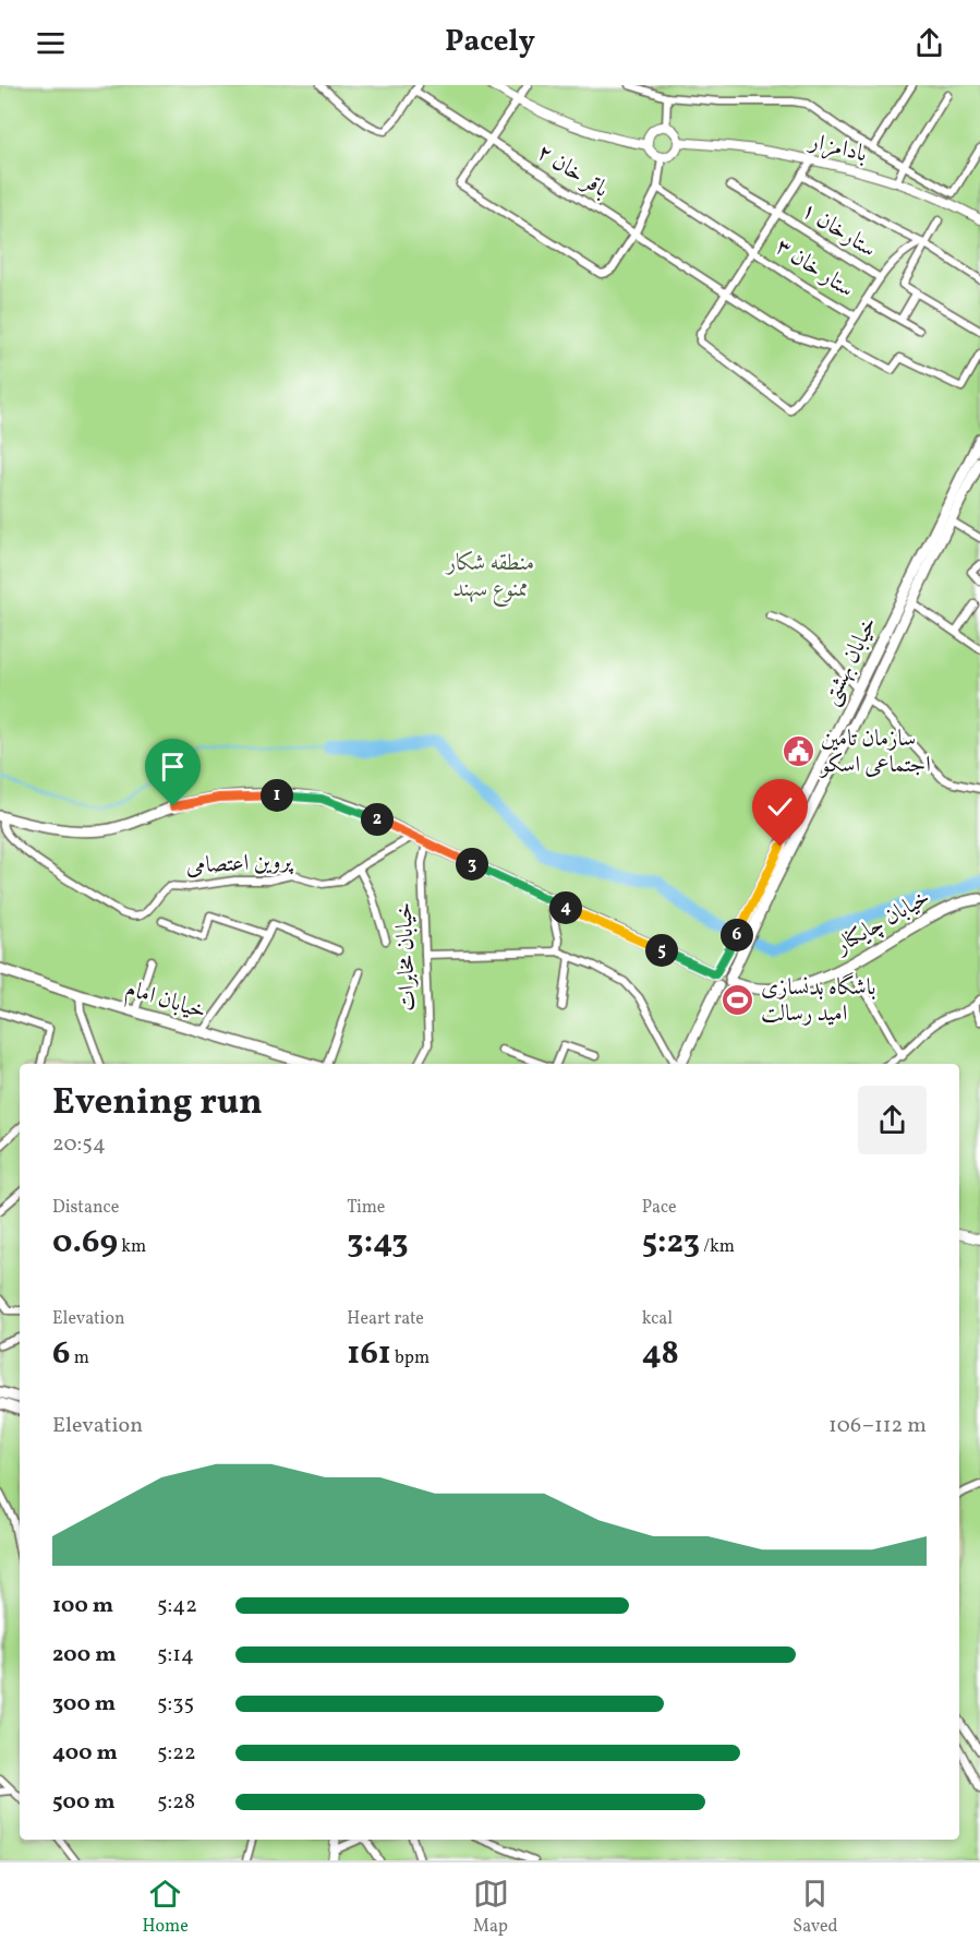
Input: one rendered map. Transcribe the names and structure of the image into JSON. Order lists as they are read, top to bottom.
{
  "streets": {
    "main road": ["خیابان بهشتی", "خیابان چایکنار", "خیابان امام"],
    "street": [
      "بادامزار",
      "باقر خان ۲",
      "ستارخان ۱",
      "ستار خان ۳",
      "پروین اعتصامی",
      "خیابان مخابرات"
    ]
  },
  "crossings": [
    ["خیابان بهشتی", "خیابان چایکنار"]
  ],
  "parks": ["منطقه شکار ممنوع سهند"],
  "places": {
    "public building": ["سازمان تامین اجتماعی اسکو"],
    "sports": ["باشگاه بدنسازی امید رسالت"]
  },
  "page": {
    "header": "Pacely",
    "pins": [
      "1",
      "2",
      "3",
      "4",
      "6",
      "5"
    ],
    "heading": ["Evening run", "20:54"],
    "stats": [
      ["Distance", "0.69 km"],
      ["Time", "3:43"],
      ["Pace", "5:23 /km"],
      ["Elevation", "6 m"],
      ["Heart rate", "161 bpm"],
      ["kcal", "48"]
    ],
    "chart": ["Elevation", "106–112 m"],
    "list": [
      {
        "name": "100 m",
        "note": "5:42"
      },
      {
        "name": "200 m",
        "note": "5:14"
      },
      {
        "name": "300 m",
        "note": "5:35"
      },
      {
        "name": "400 m",
        "note": "5:22"
      },
      {
        "name": "500 m",
        "note": "5:28"
      }
    ],
    "tabs": ["Home", "Map", "Saved"]
  }
}
